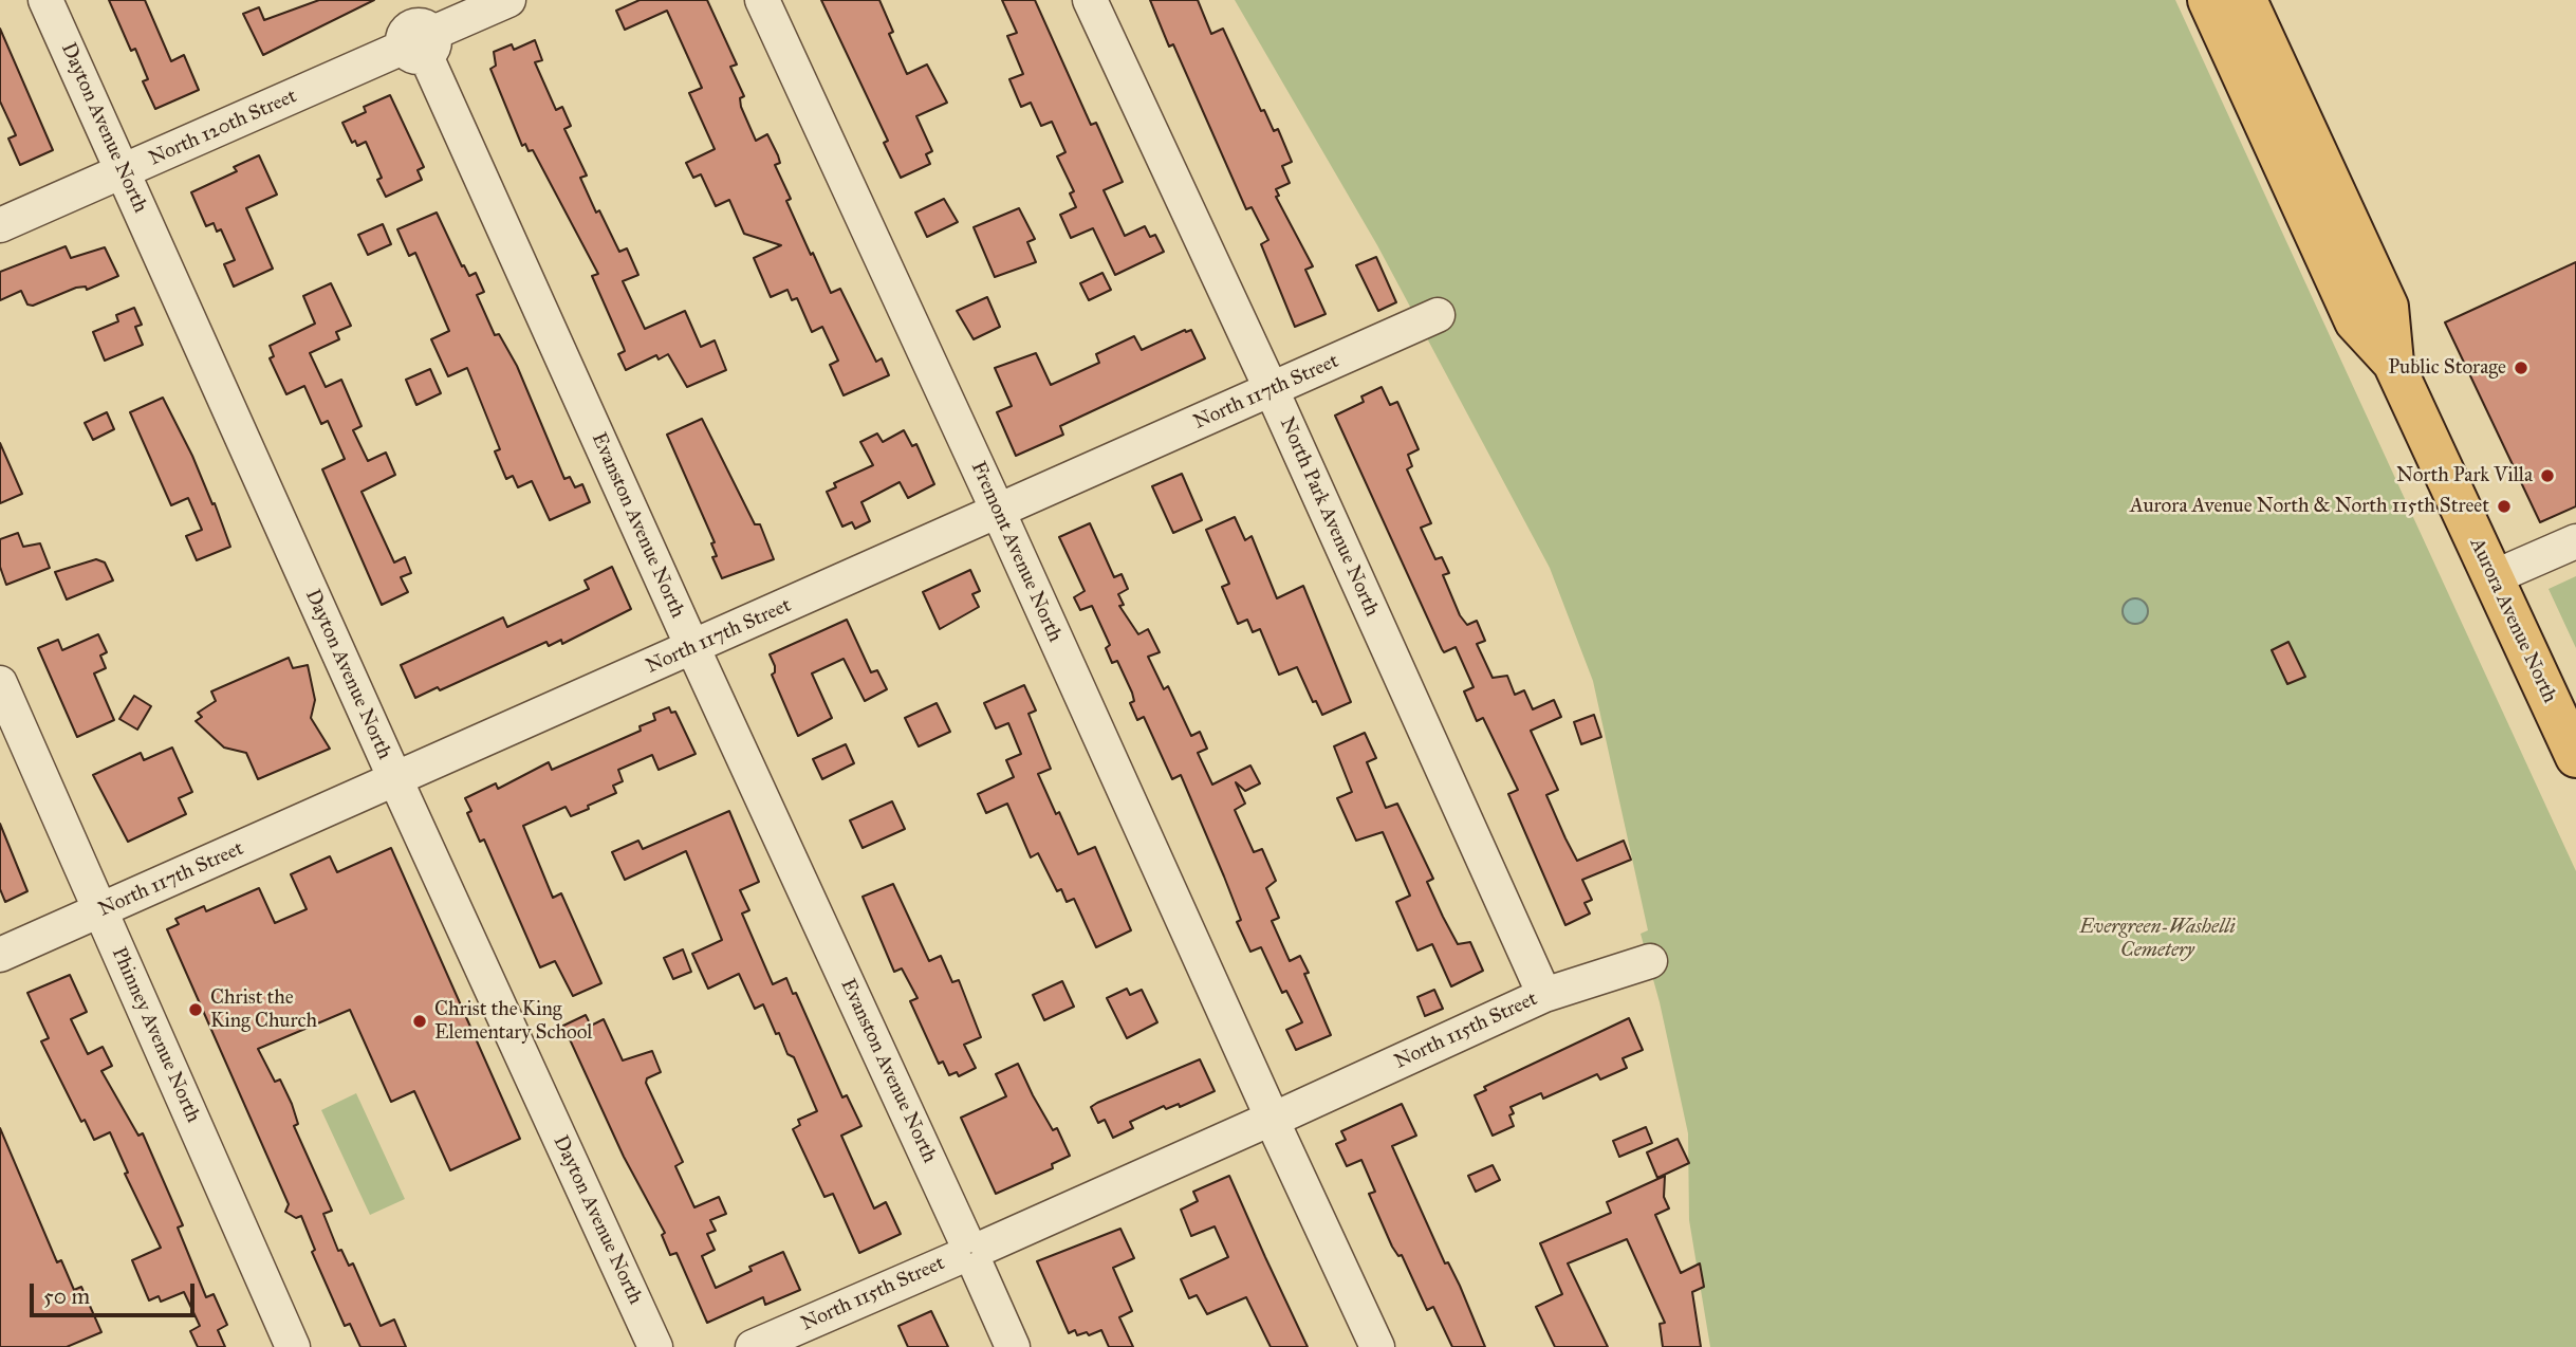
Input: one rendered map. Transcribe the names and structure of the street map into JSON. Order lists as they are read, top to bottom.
{
  "streets": {
    "highway": ["Aurora Avenue North"],
    "street": [
      "Dayton Avenue North",
      "North 120th Street",
      "North 117th Street",
      "North Park Avenue North",
      "Evanston Avenue North",
      "Fremont Avenue North",
      "North 115th Street",
      "Phinney Avenue North"
    ]
  },
  "crossings": [
    ["Dayton Avenue North", "North 120th Street"],
    ["Dayton Avenue North", "North 117th Street"],
    ["North 120th Street", "Evanston Avenue North"],
    ["North 117th Street", "North Park Avenue North"],
    ["North 117th Street", "Evanston Avenue North"],
    ["North 117th Street", "Fremont Avenue North"],
    ["North 117th Street", "Phinney Avenue North"],
    ["North Park Avenue North", "North 115th Street"],
    ["Evanston Avenue North", "North 115th Street"],
    ["Fremont Avenue North", "North 115th Street"]
  ],
  "parks": ["Evergreen-Washelli Cemetery"],
  "places": [
    "Public Storage",
    "North Park Villa",
    "Aurora Avenue North & North 115th Street",
    "Christ the King Church",
    "Christ the King Elementary School"
  ],
  "scale_bar": "50 m"
}
